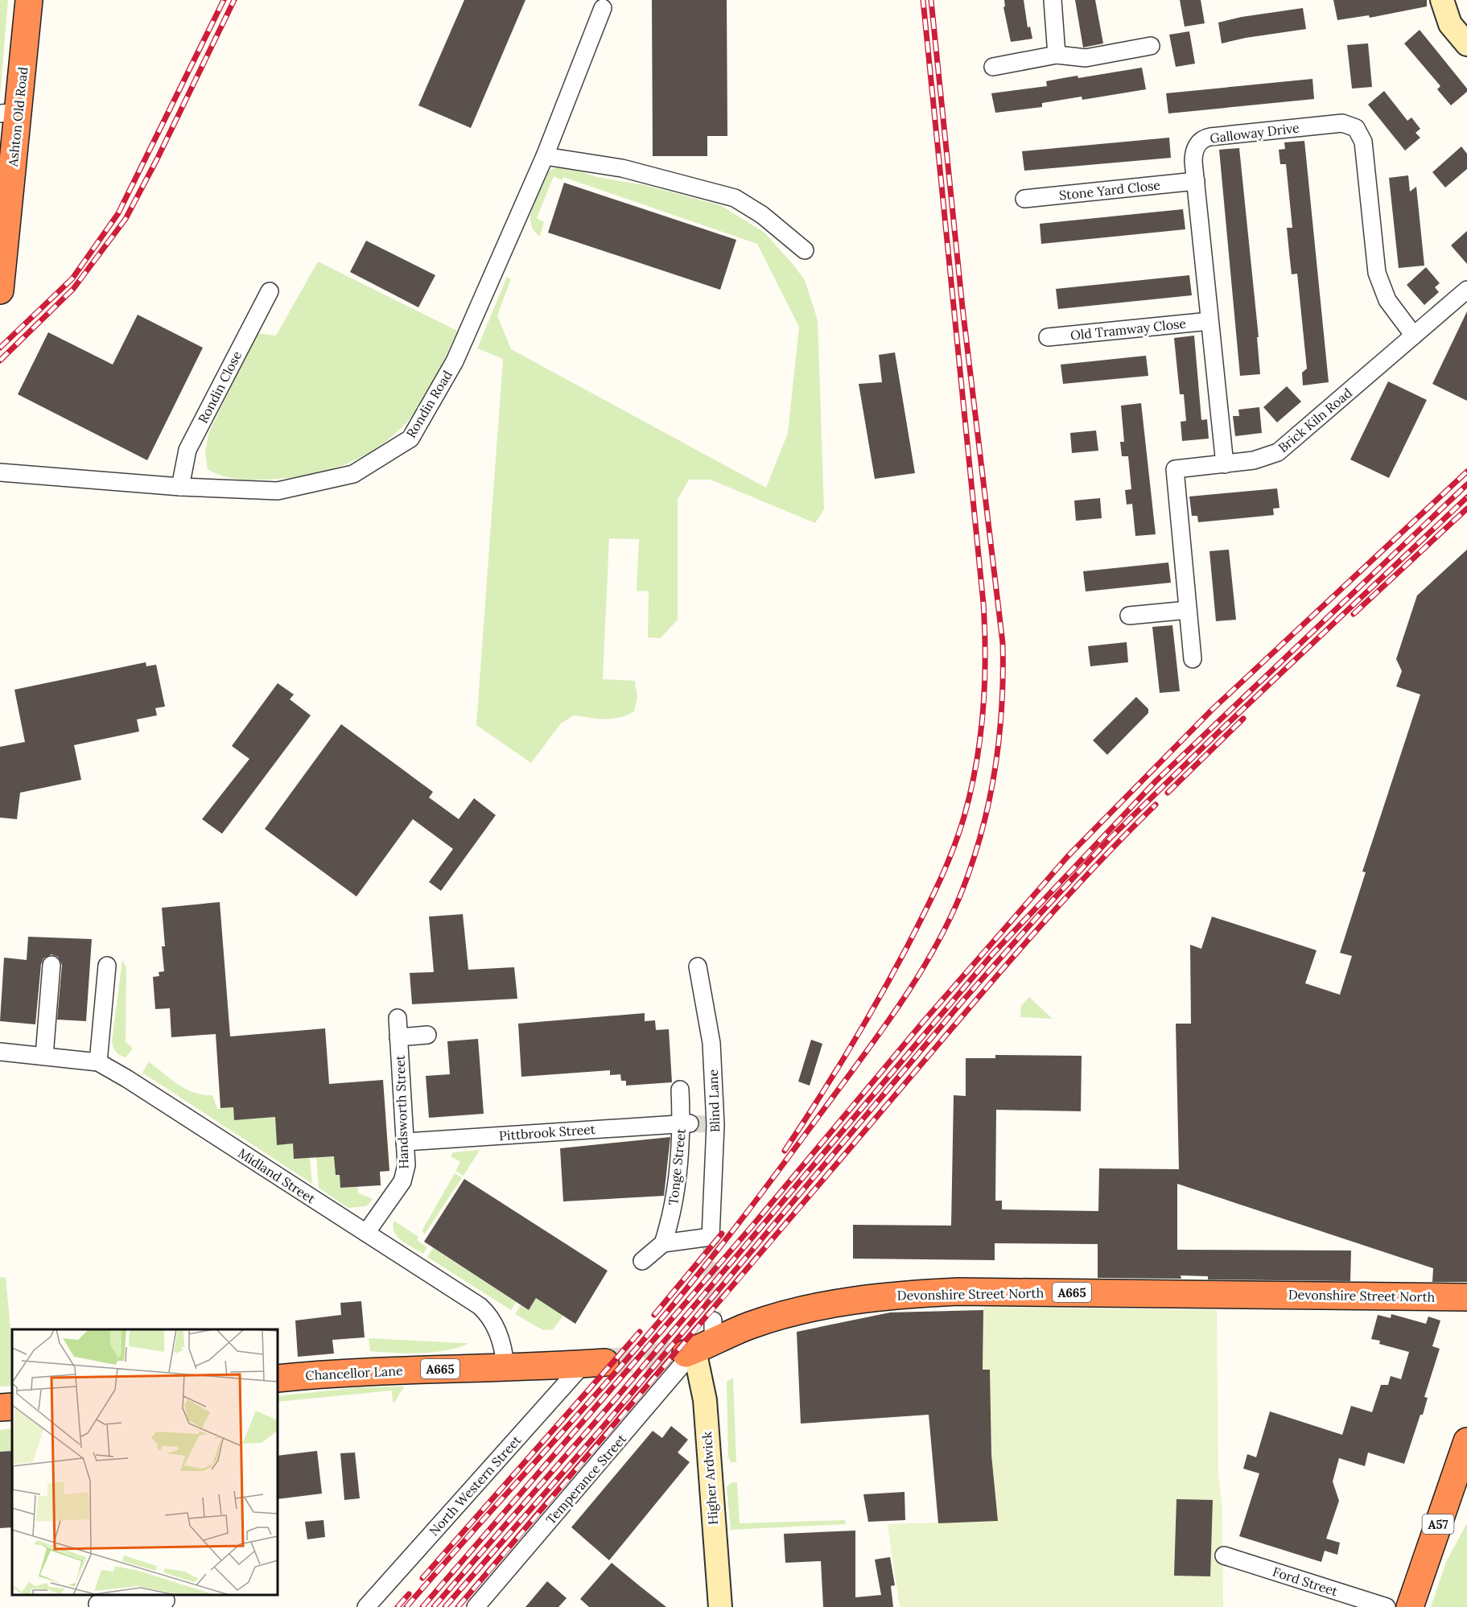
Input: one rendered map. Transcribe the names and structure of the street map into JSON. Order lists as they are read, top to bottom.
{
  "streets": {
    "highway": [
      "Ashton Old Road",
      "A665",
      "Devonshire Street North",
      "Chancellor Lane",
      "A57"
    ],
    "street": [
      "Galloway Drive",
      "Stone Yard Close",
      "Old Tramway Close",
      "Rondin Close",
      "Rondin Road",
      "Brick Kiln Road",
      "Blind Lane",
      "Handsworth Street",
      "Pittbrook Street",
      "Tonge Street",
      "Midland Street",
      "Higher Ardwick",
      "Temperance Street",
      "North Western Street",
      "Ford Street"
    ]
  },
  "crossings": [
    ["Galloway Drive", "Stone Yard Close"],
    ["Galloway Drive", "Old Tramway Close"],
    ["Galloway Drive", "Brick Kiln Road"],
    ["Rondin Close", "Rondin Road"],
    ["Blind Lane", "Tonge Street"],
    ["Handsworth Street", "Pittbrook Street"],
    ["Handsworth Street", "Midland Street"],
    ["Pittbrook Street", "Tonge Street"],
    ["Midland Street", "Chancellor Lane"],
    ["Devonshire Street North", "Higher Ardwick"],
    ["Devonshire Street North", "Temperance Street"],
    ["Chancellor Lane", "North Western Street"],
    ["Higher Ardwick", "Temperance Street"]
  ]
}
